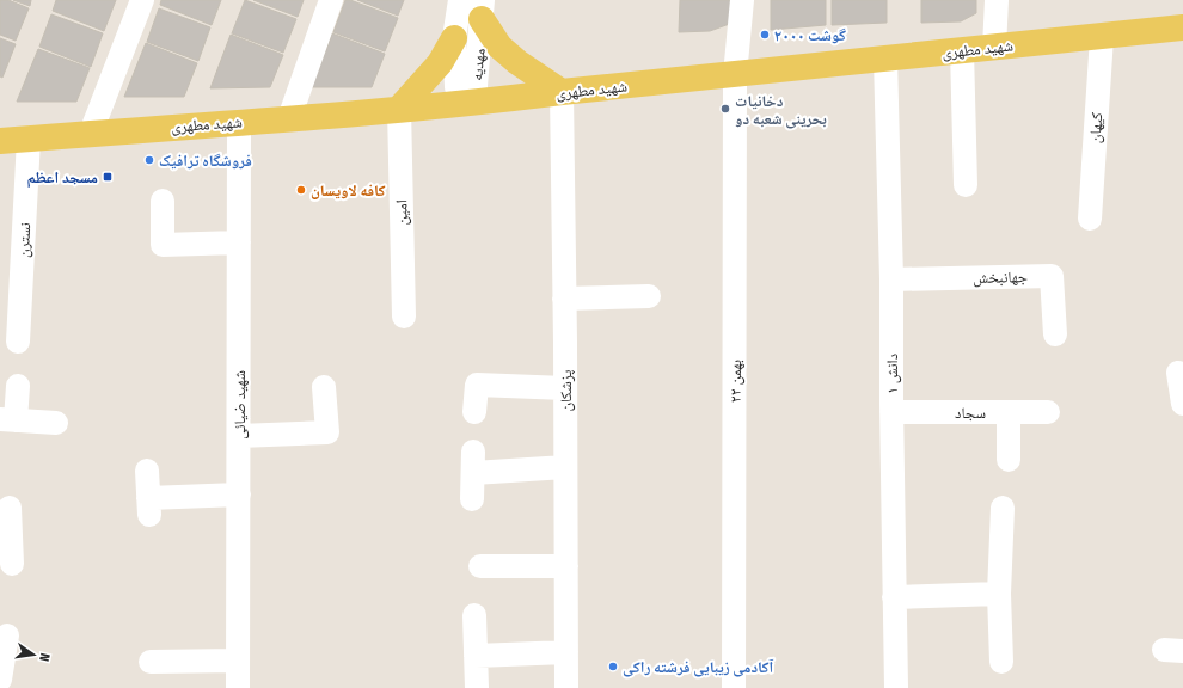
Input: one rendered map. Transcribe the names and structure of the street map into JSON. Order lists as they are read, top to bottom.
{
  "streets": {
    "main road": ["شهید مطهری"],
    "street": [
      "مهدیه",
      "کیهان",
      "امین",
      "نسترن",
      "جهانبخش",
      "دانش ۱",
      "۲۲ بهمن",
      "پزشکان",
      "شهید ضیائی",
      "سجاد"
    ]
  },
  "crossings": [
    ["شهید مطهری", "مهدیه"],
    ["شهید مطهری", "کیهان"],
    ["شهید مطهری", "امین"],
    ["شهید مطهری", "نسترن"],
    ["شهید مطهری", "دانش ۱"],
    ["شهید مطهری", "۲۲ بهمن"],
    ["شهید مطهری", "پزشکان"],
    ["شهید مطهری", "شهید ضیائی"],
    ["جهانبخش", "دانش ۱"],
    ["دانش ۱", "سجاد"]
  ],
  "places": {
    "other": [
      "گوشت ۲۰۰۰",
      "دخانیات بحرینی شعبه دو",
      "فروشگاه ترافیک",
      "کافه لاویسان",
      "آکادمی زیبایی فرشته راکی"
    ],
    "transit": ["مسجد اعظم"]
  },
  "north": "right"
}
